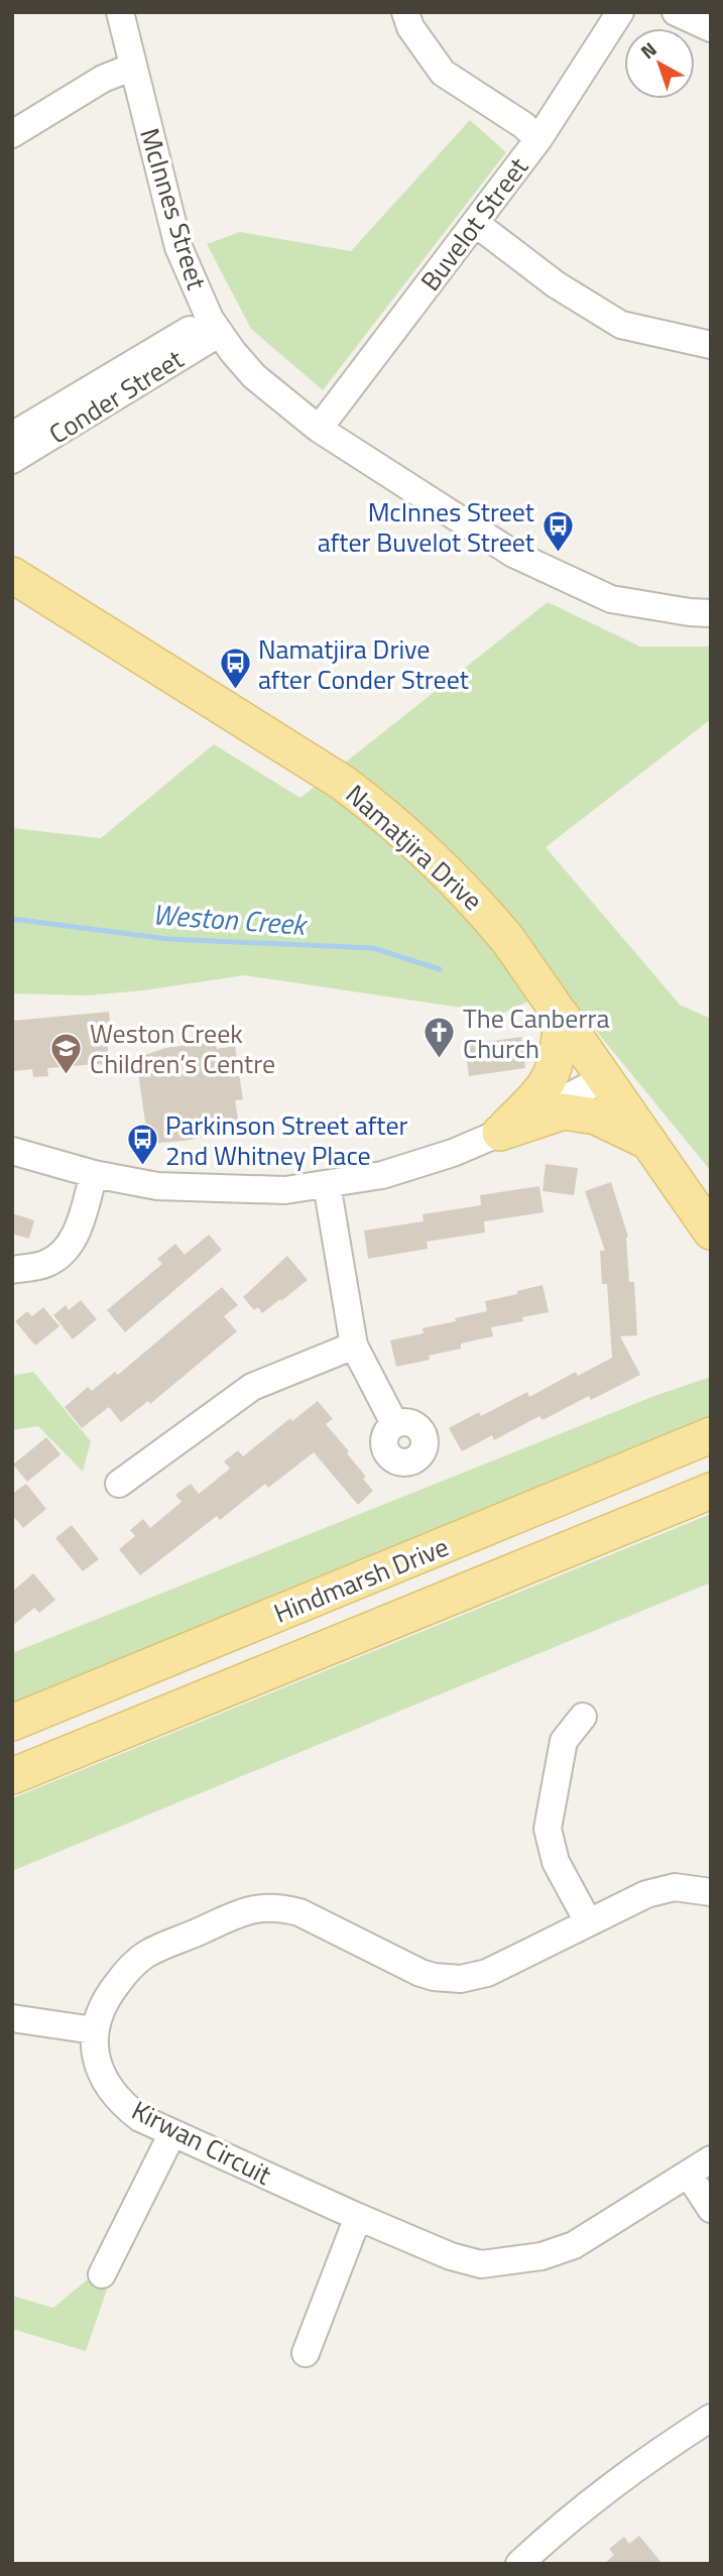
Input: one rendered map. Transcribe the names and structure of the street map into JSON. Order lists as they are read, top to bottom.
{
  "streets": {
    "main road": ["Namatjira Drive", "Hindmarsh Drive"],
    "street": [
      "McInnes Street",
      "Buvelot Street",
      "Conder Street",
      "Kirwan Circuit"
    ]
  },
  "crossings": [
    ["McInnes Street", "Buvelot Street"],
    ["McInnes Street", "Conder Street"]
  ],
  "water": ["Weston Creek"],
  "places": {
    "bus stop": ["McInnes Street after Buvelot Street", "Namatjira Drive after Conder Street", "Parkinson Street after 2nd Whitney Place"],
    "church": ["The Canberra Church"],
    "school or university": ["Weston Creek Children’s Centre"]
  },
  "north": "top left"
}
